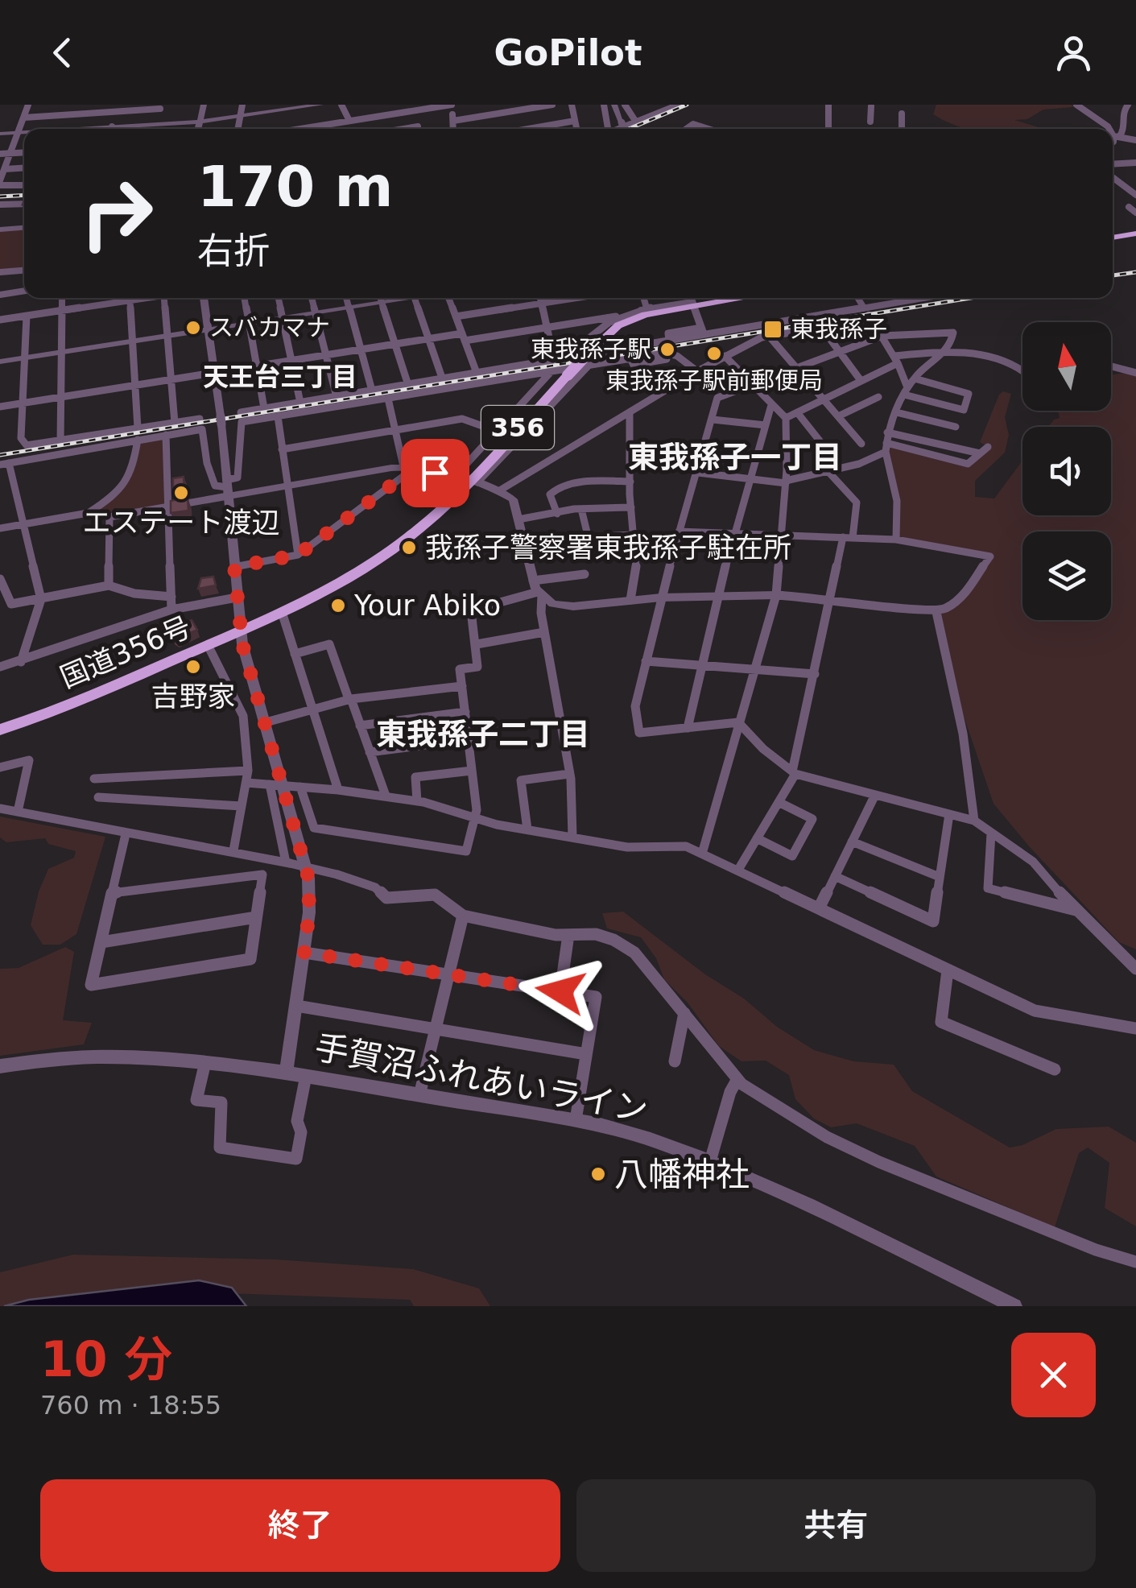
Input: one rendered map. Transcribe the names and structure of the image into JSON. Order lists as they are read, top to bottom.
{
  "streets": {
    "highway": ["356", "国道356号"],
    "street": ["手賀沼ふれあいライン"]
  },
  "districts": ["天王台三丁目", "東我孫子一丁目", "東我孫子二丁目"],
  "places": {
    "other": [
      "スバカマナ",
      "東我孫子駅",
      "東我孫子駅前郵便局",
      "エステート渡辺",
      "我孫子警察署東我孫子駐在所",
      "Your Abiko",
      "吉野家",
      "八幡神社"
    ],
    "transit": ["東我孫子"]
  },
  "north": "top",
  "page": {
    "header": "GoPilot",
    "turn": ["170 m", "右折"],
    "heading": ["10 分", "760 m · 18:55"],
    "buttons": ["終了", "共有"]
  }
}
